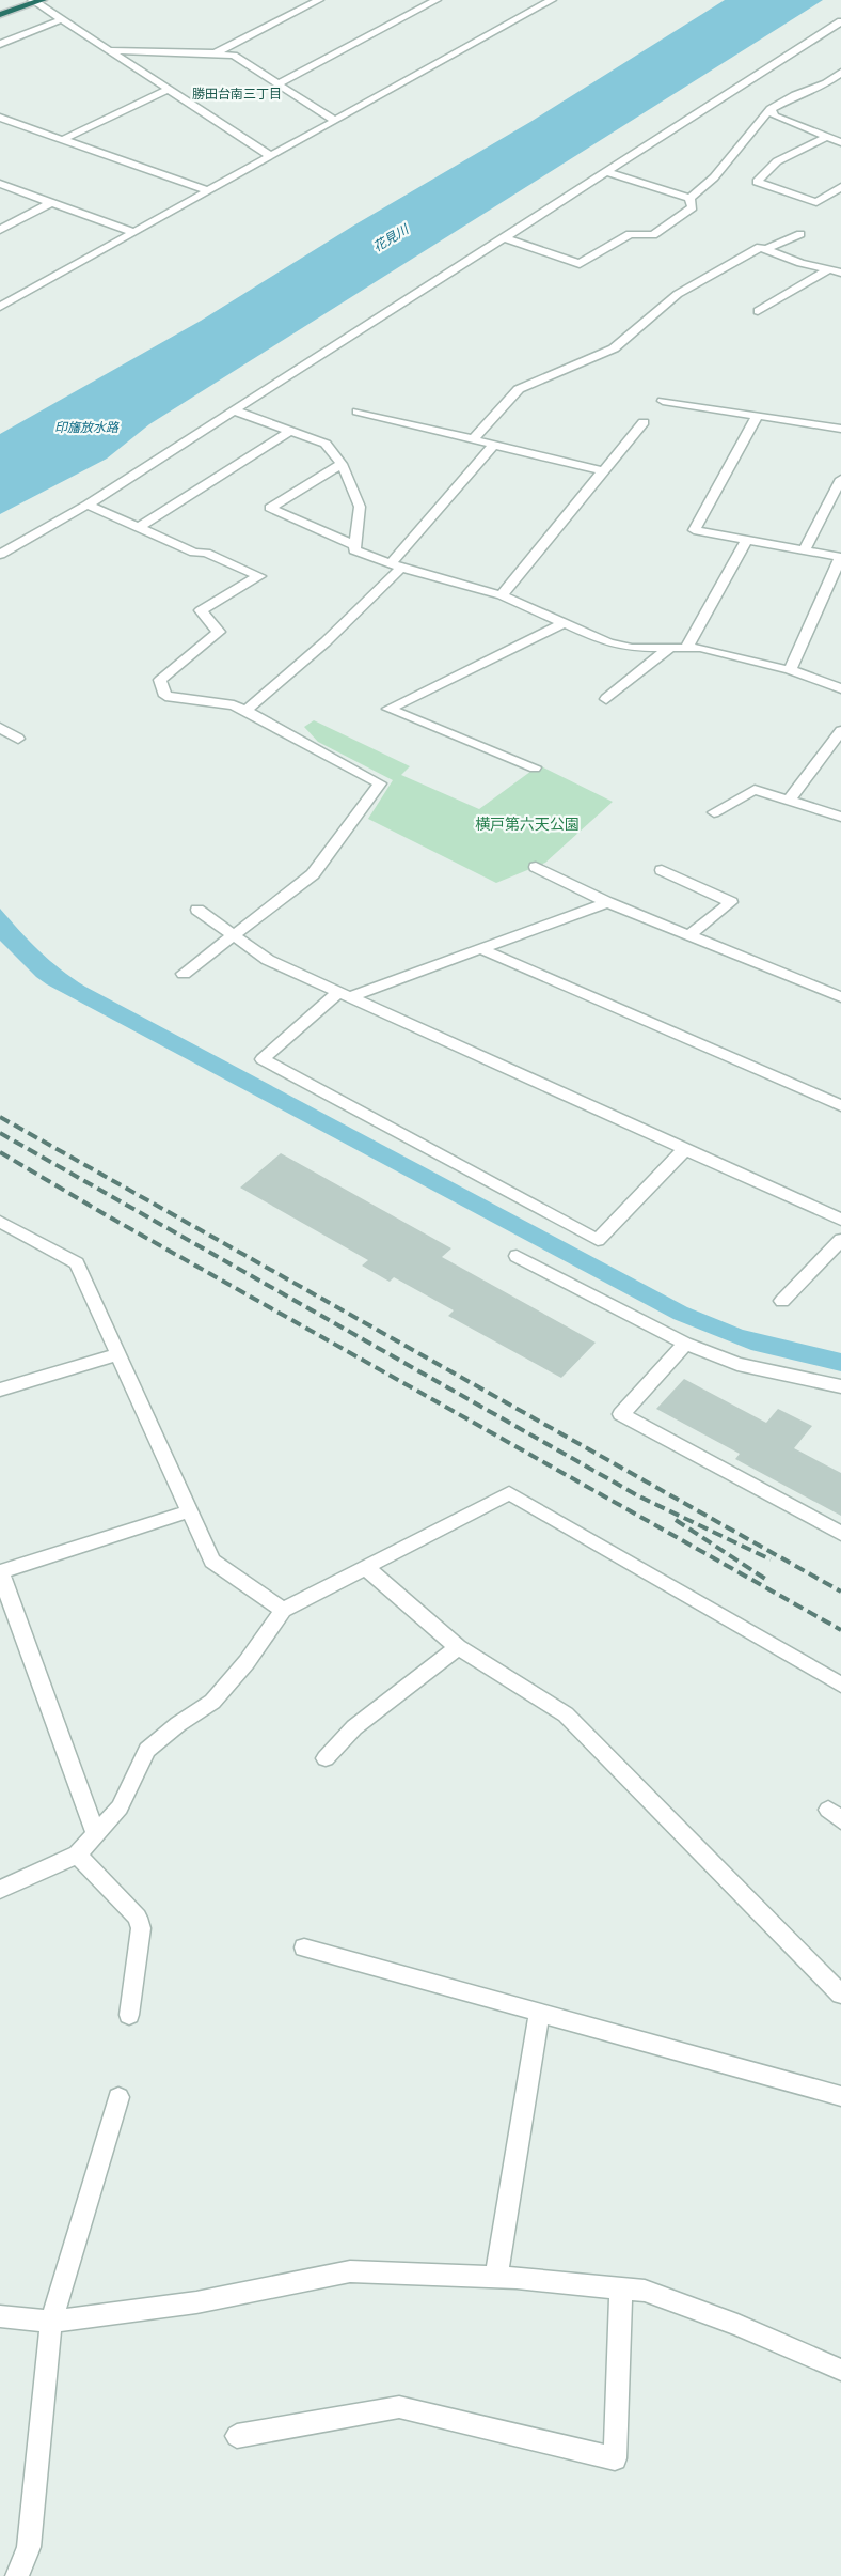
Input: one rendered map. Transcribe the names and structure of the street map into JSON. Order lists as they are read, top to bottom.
{
  "districts": ["勝田台南三丁目"],
  "water": ["花見川", "印旛放水路"],
  "parks": ["横戸第六天公園"]
}
